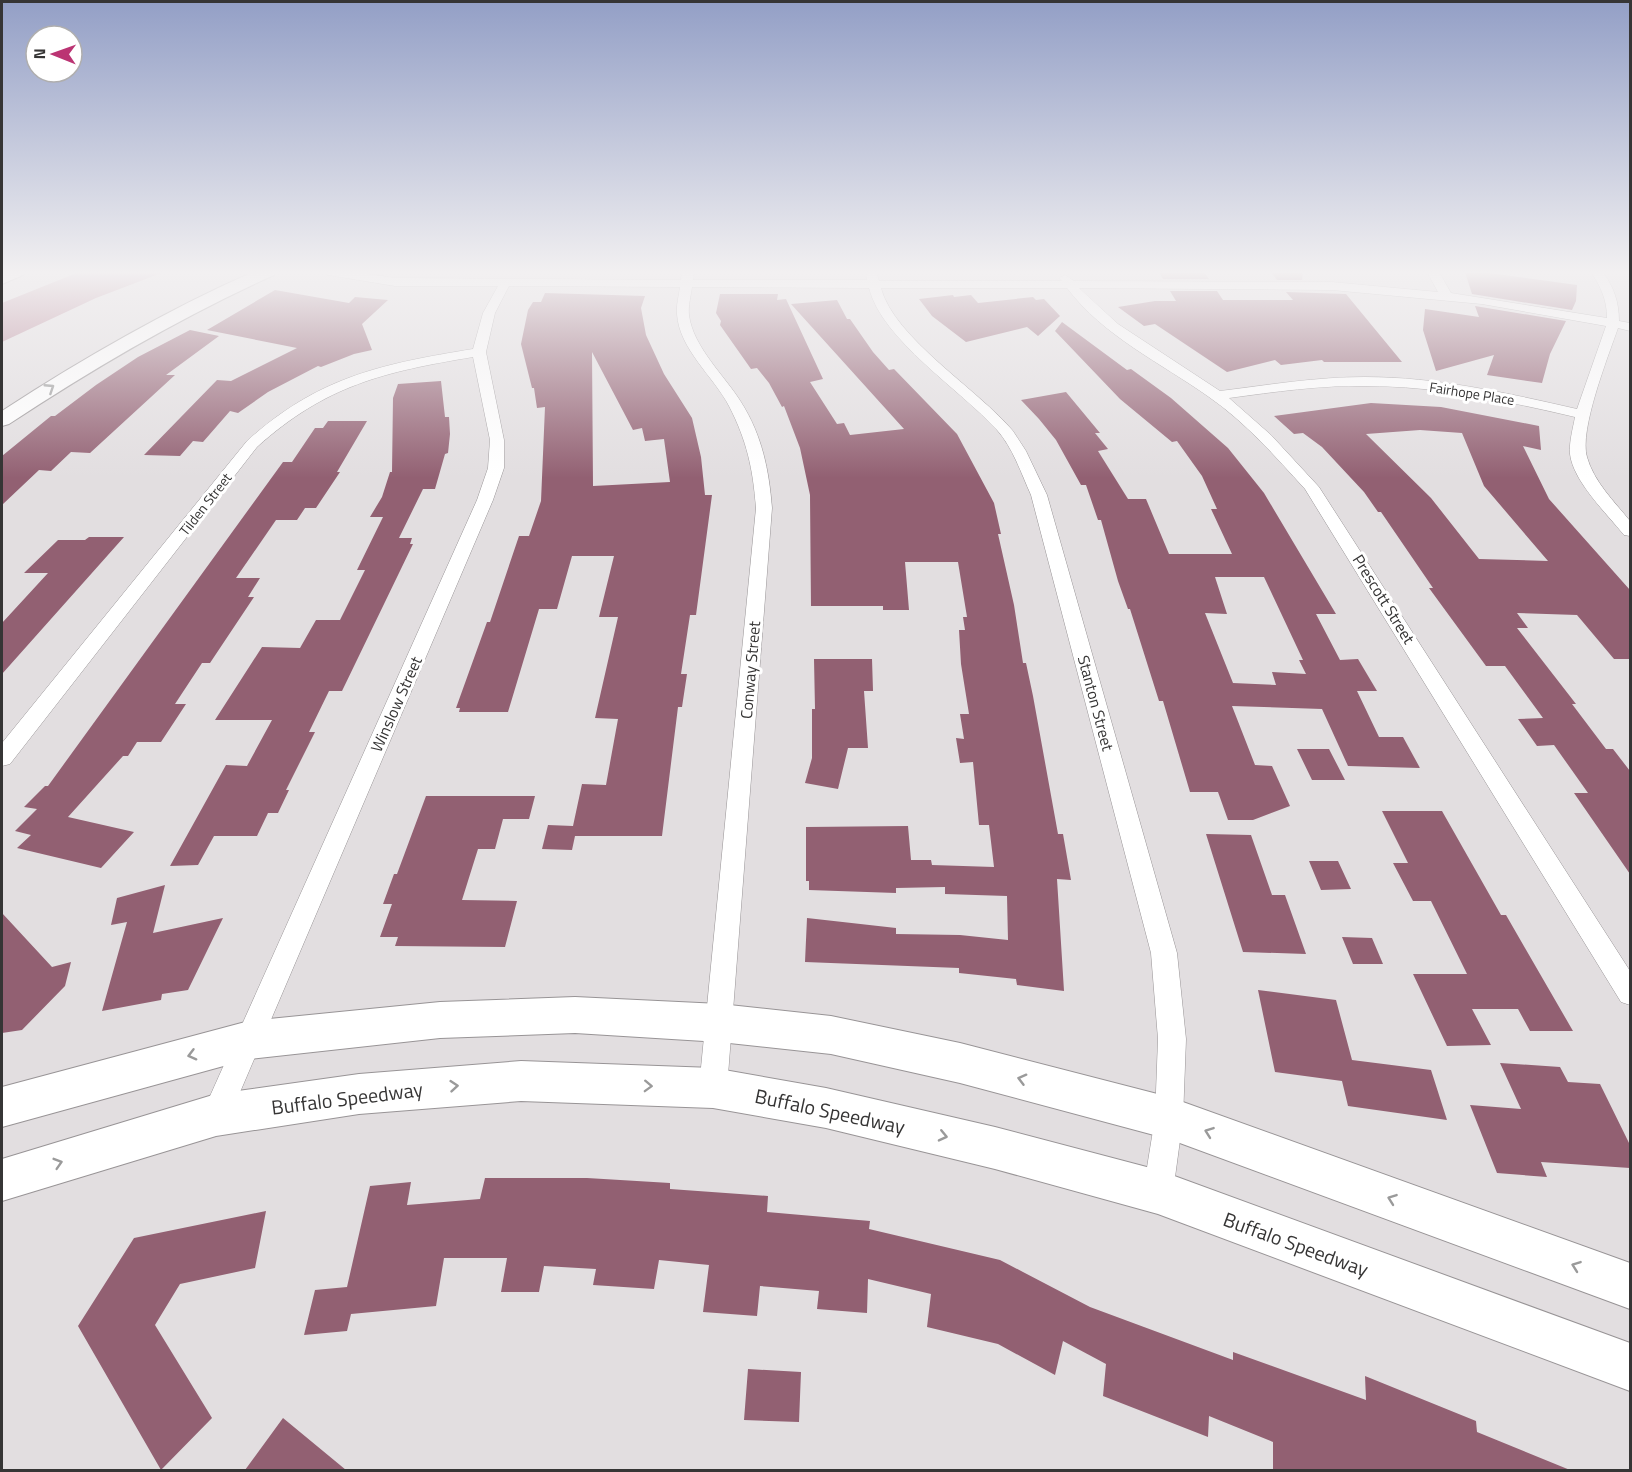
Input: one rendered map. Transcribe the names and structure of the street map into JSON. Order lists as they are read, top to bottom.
{
  "streets": {
    "main road": ["Buffalo Speedway"],
    "street": [
      "Fairhope Place",
      "Tilden Street",
      "Prescott Street",
      "Conway Street",
      "Stanton Street",
      "Winslow Street"
    ]
  },
  "crossings": [
    ["Fairhope Place", "Prescott Street"],
    ["Tilden Street", "Winslow Street"],
    ["Conway Street", "Buffalo Speedway"],
    ["Stanton Street", "Buffalo Speedway"],
    ["Winslow Street", "Buffalo Speedway"]
  ],
  "north": "left"
}
